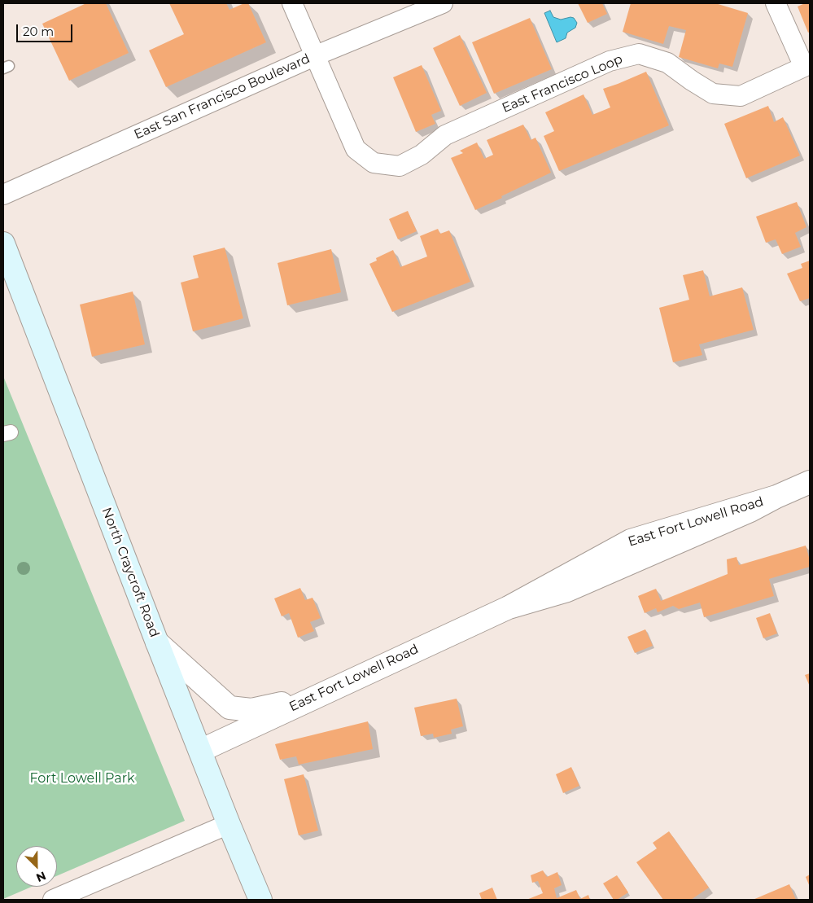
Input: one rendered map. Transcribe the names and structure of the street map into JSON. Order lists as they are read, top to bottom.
{
  "streets": {
    "main road": ["North Craycroft Road"],
    "street": ["East Francisco Loop", "East San Francisco Boulevard", "East Fort Lowell Road"]
  },
  "crossings": [
    ["East Francisco Loop", "East San Francisco Boulevard"],
    ["East Fort Lowell Road", "North Craycroft Road"]
  ],
  "parks": ["Fort Lowell Park"],
  "scale_bar": "20 m",
  "north": "bottom right"
}
